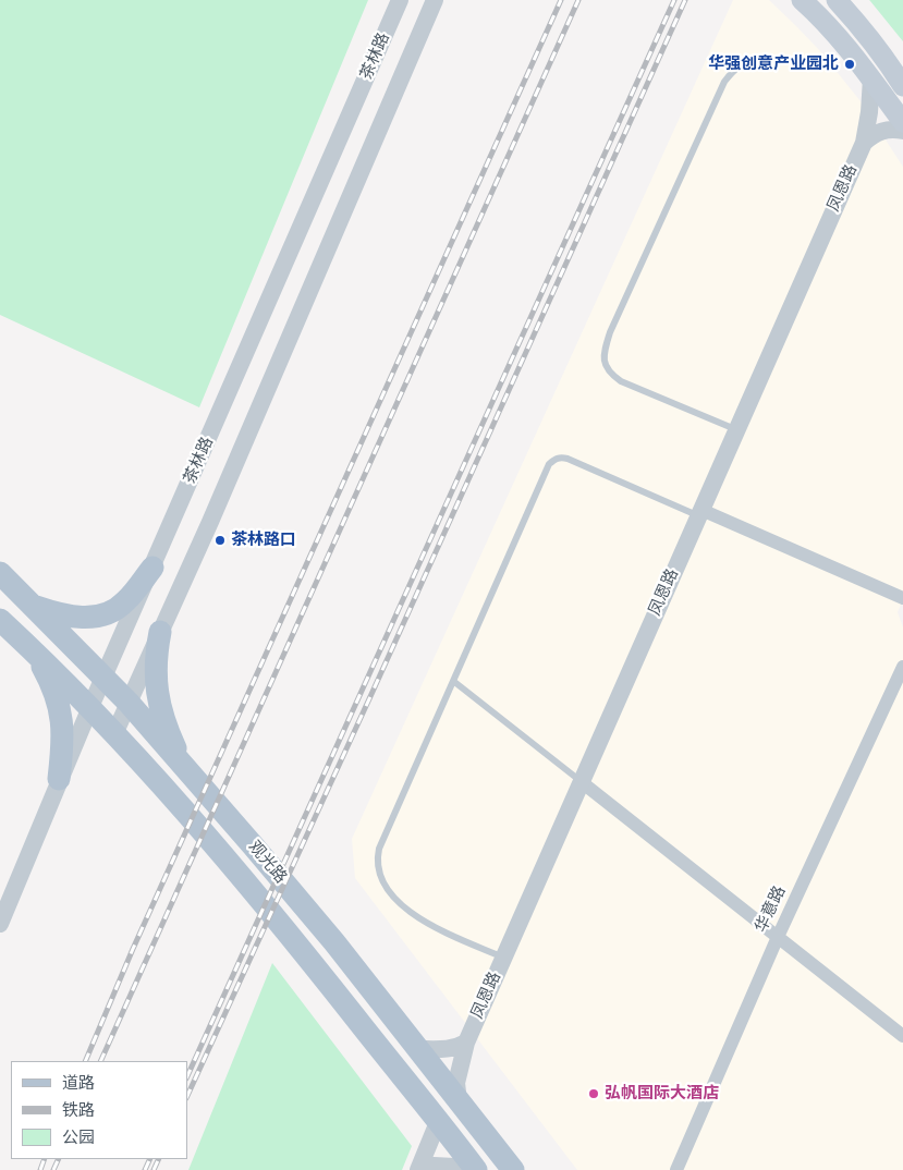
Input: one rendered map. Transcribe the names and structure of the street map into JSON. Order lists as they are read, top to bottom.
{
  "streets": {
    "main road": ["观光路"],
    "street": ["茶林路", "凤恩路", "华意路"]
  },
  "crossings": [
    ["茶林路", "观光路"],
    ["凤恩路", "观光路"]
  ],
  "places": ["华强创意产业园北", "茶林路口", "弘帆国际大酒店"],
  "legend": ["道路", "铁路", "公园"]
}
